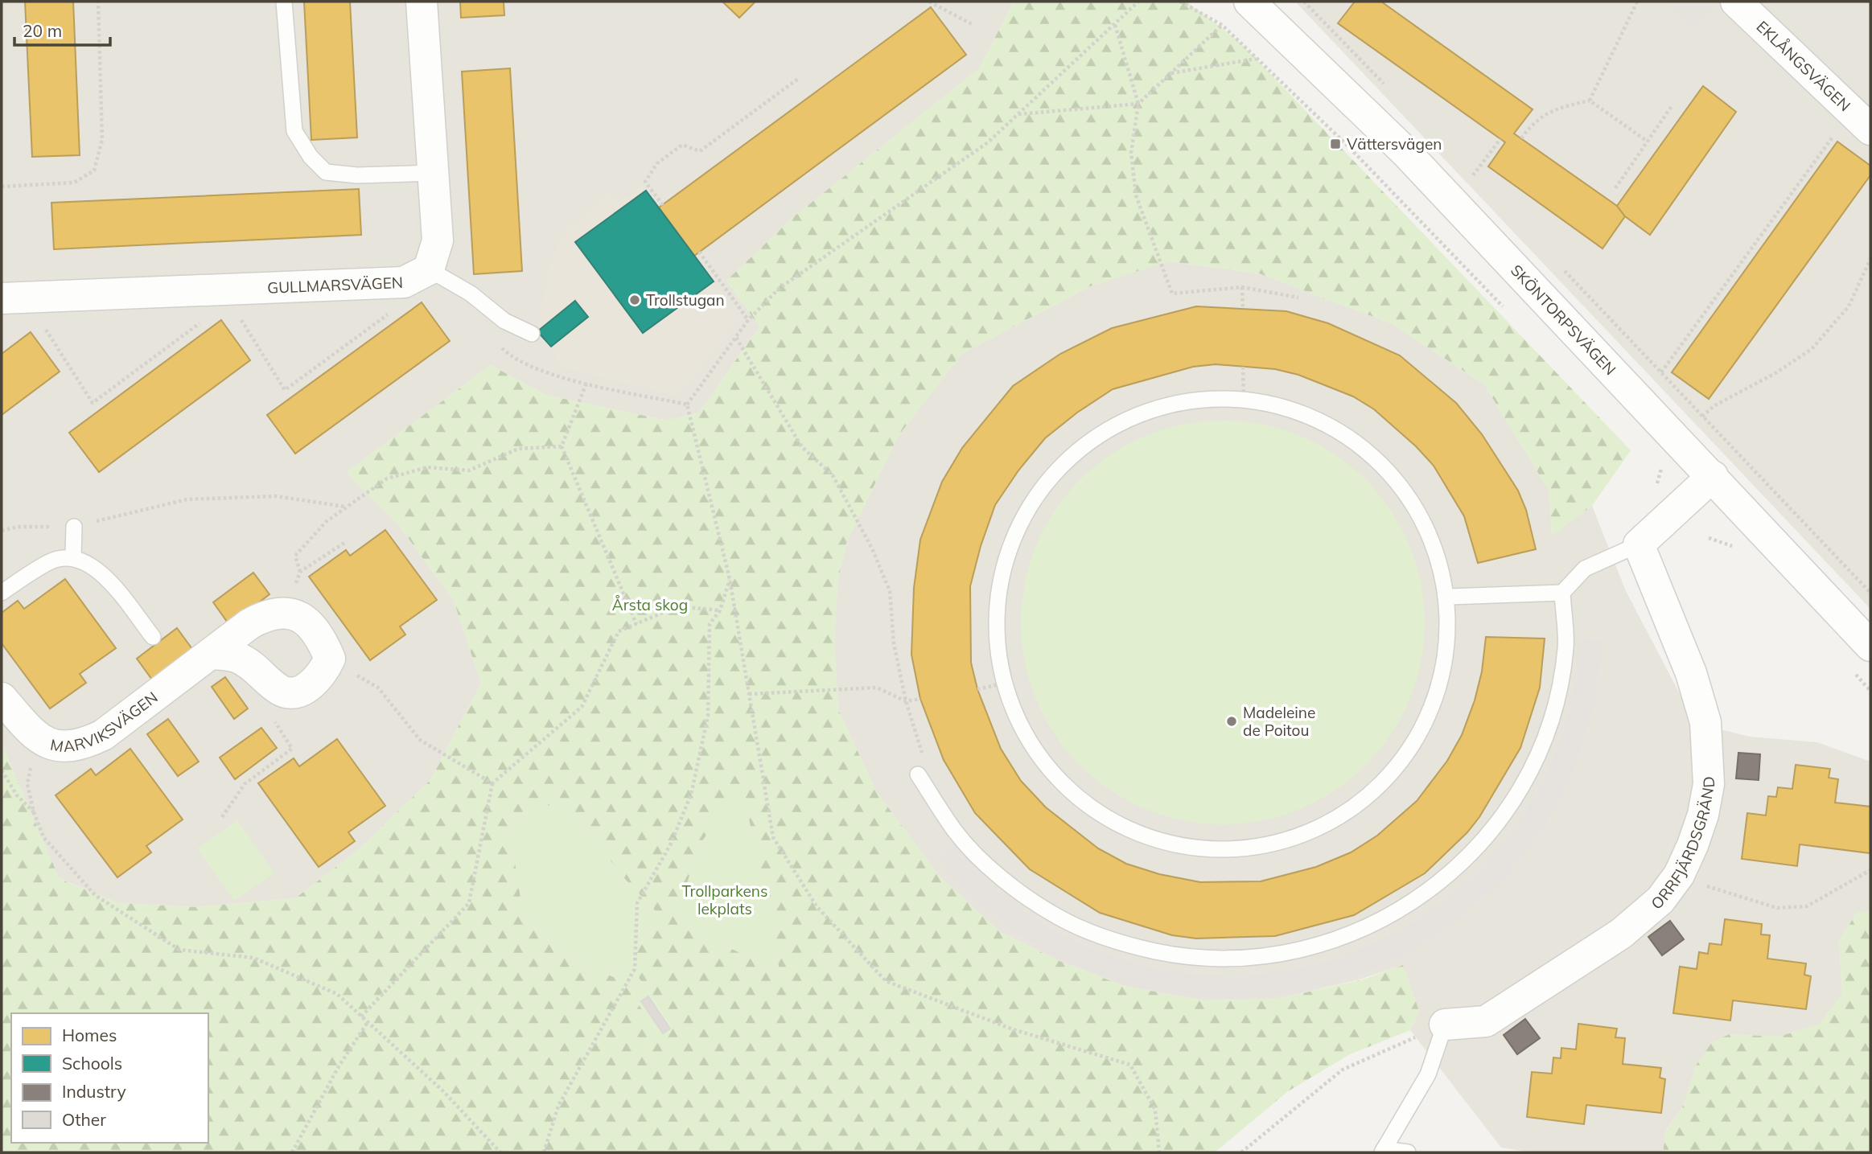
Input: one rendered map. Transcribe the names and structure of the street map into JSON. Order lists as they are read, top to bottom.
{
  "streets": {
    "street": [
      "EKLÅNGSVÄGEN",
      "GULLMARSVÄGEN",
      "SKÖNTORPSVÄGEN",
      "MARVIKSVÄGEN",
      "ORRFJÄRDSGRÄND"
    ]
  },
  "parks": ["Årsta skog", "Trollparkens lekplats"],
  "places": {
    "transit": ["Vättersvägen"],
    "other": ["Trollstugan", "Madeleine de Poitou"]
  },
  "legend": [
    "Homes",
    "Schools",
    "Industry",
    "Other"
  ],
  "scale_bar": "20 m"
}
